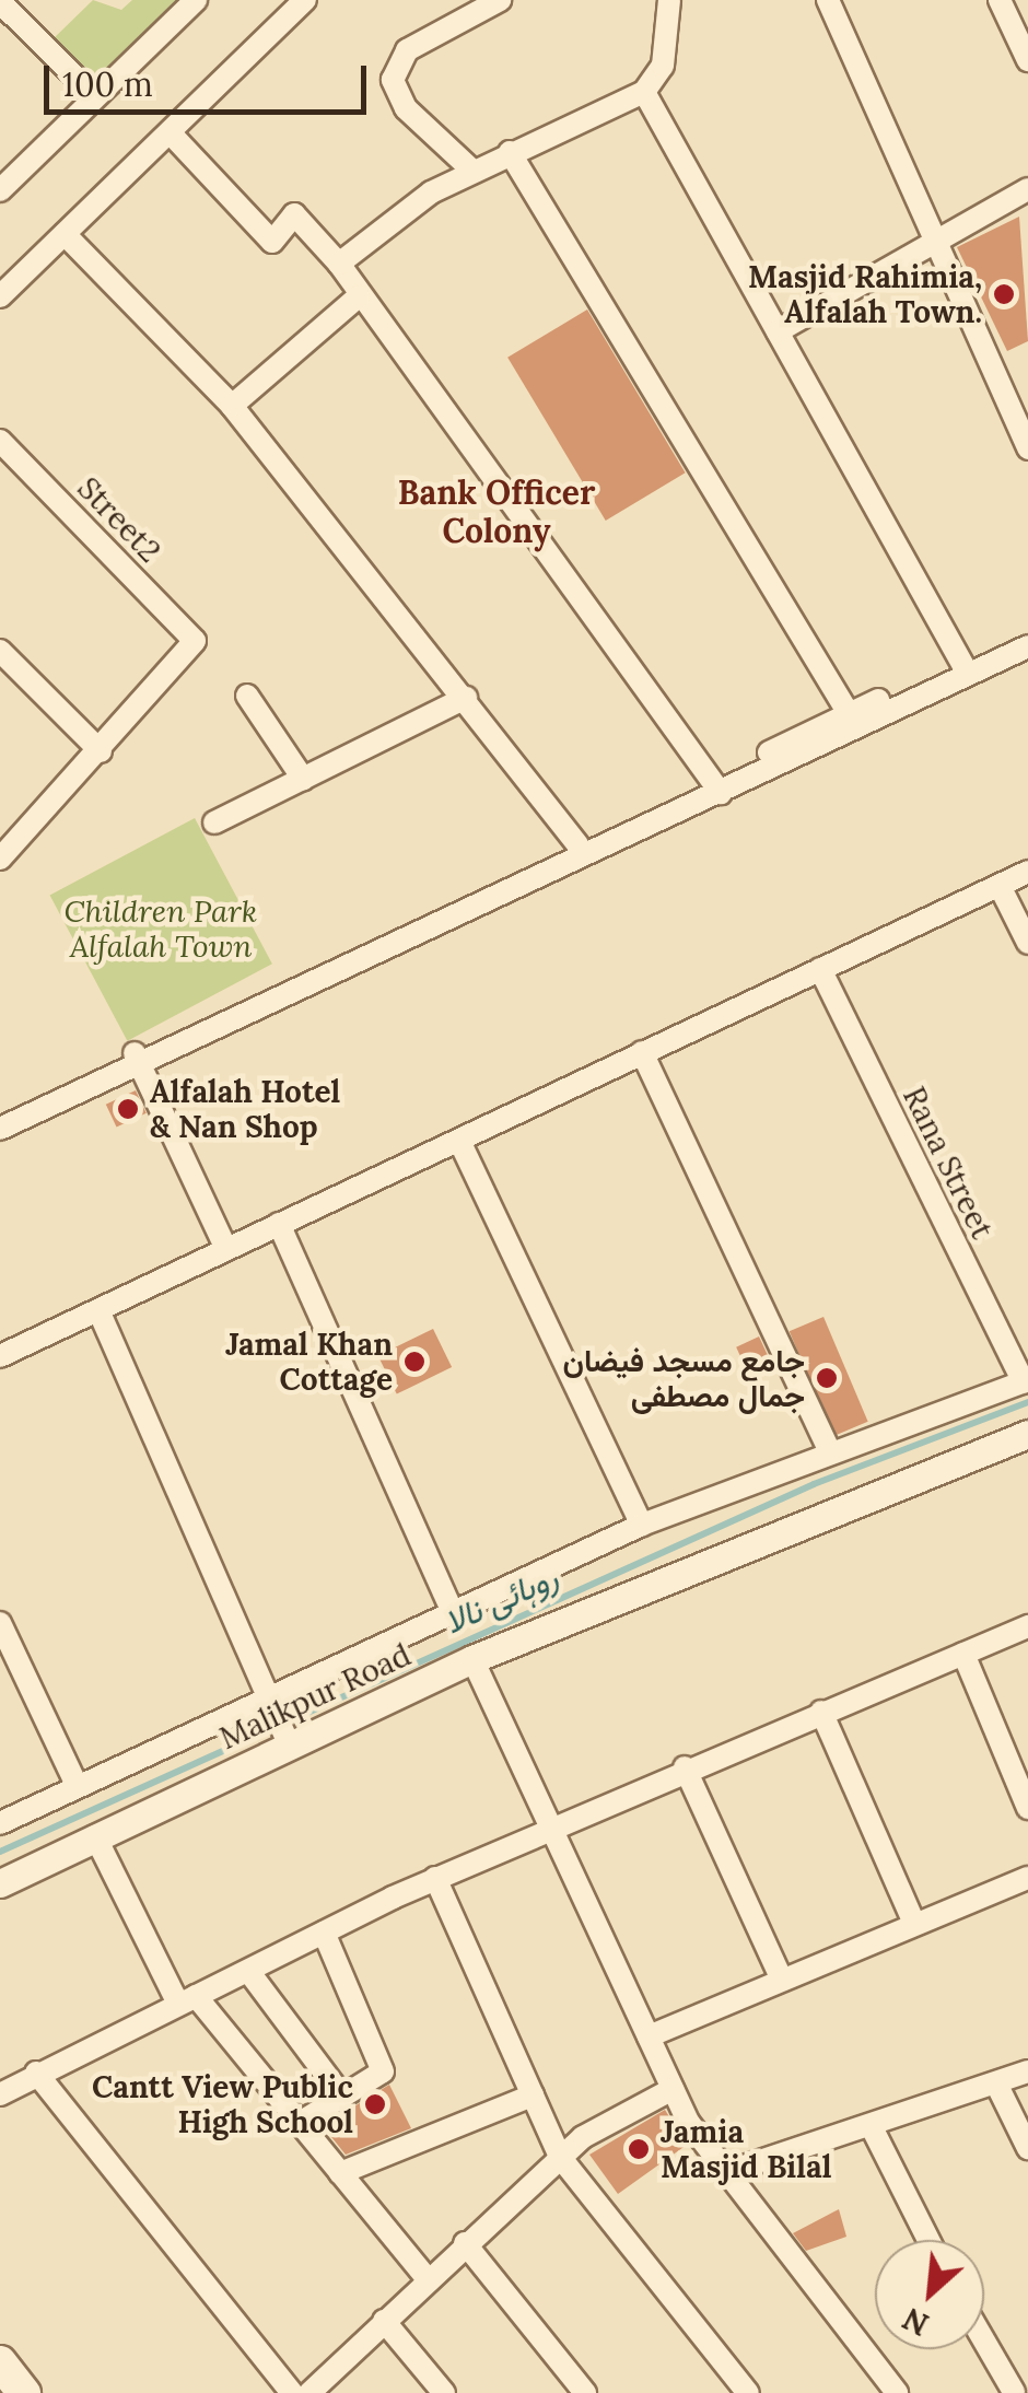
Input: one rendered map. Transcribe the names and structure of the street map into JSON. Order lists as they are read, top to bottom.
{
  "streets": {
    "street": ["Street2", "Rana Street", "Malikpur Road"]
  },
  "districts": ["Bank Officer Colony"],
  "water": ["روہائی نالا"],
  "parks": ["Children Park Alfalah Town"],
  "places": [
    "Masjid Rahimia, Alfalah Town.",
    "Alfalah Hotel & Nan Shop",
    "Jamal Khan Cottage",
    "جامع مسجد فیضان جمال مصطفی",
    "Cantt View Public High School",
    "Jamia Masjid Bilal"
  ],
  "scale_bar": "100 m",
  "north": "bottom left"
}
